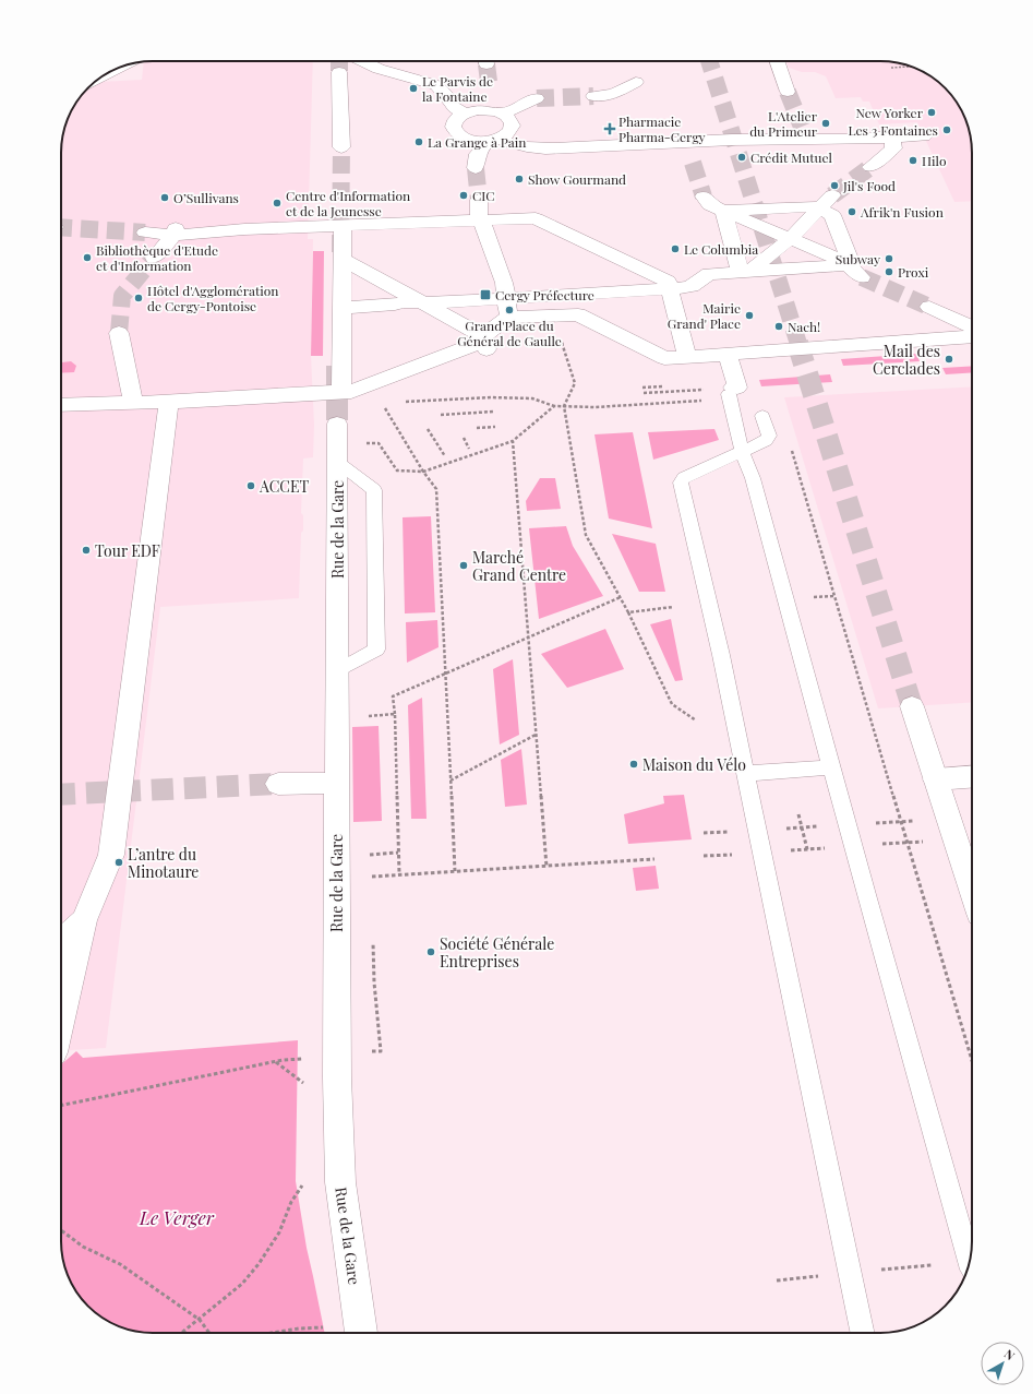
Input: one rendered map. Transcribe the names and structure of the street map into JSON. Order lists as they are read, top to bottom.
{
  "streets": {
    "street": ["Rue de la Gare"]
  },
  "parks": ["Le Verger"],
  "places": {
    "other": [
      "Le Parvis de la Fontaine",
      "New Yorker",
      "L'Atelier du Primeur",
      "Les 3 Fontaines",
      "La Grange à Pain",
      "Crédit Mutuel",
      "Hilo",
      "Show Gourmand",
      "Jil's Food",
      "CIC",
      "O’Sullivans",
      "Centre d'Information et de la Jeunesse",
      "Afrik'n Fusion",
      "Le Columbia",
      "Bibliothèque d'Etude et d'Information",
      "Subway",
      "Proxi",
      "Hôtel d'Agglomération de Cergy-Pontoise",
      "Grand'Place du Général de Gaulle",
      "Mairie Grand' Place",
      "Nach!",
      "Mail des Cerclades",
      "ACCET",
      "Tour EDF",
      "Marché Grand Centre",
      "Maison du Vélo",
      "L’antre du Minotaure",
      "Société Générale Entreprises"
    ],
    "health": ["Pharmacie Pharma-Cergy"],
    "transit": ["Cergy Préfecture"]
  },
  "north": "top right"
}
